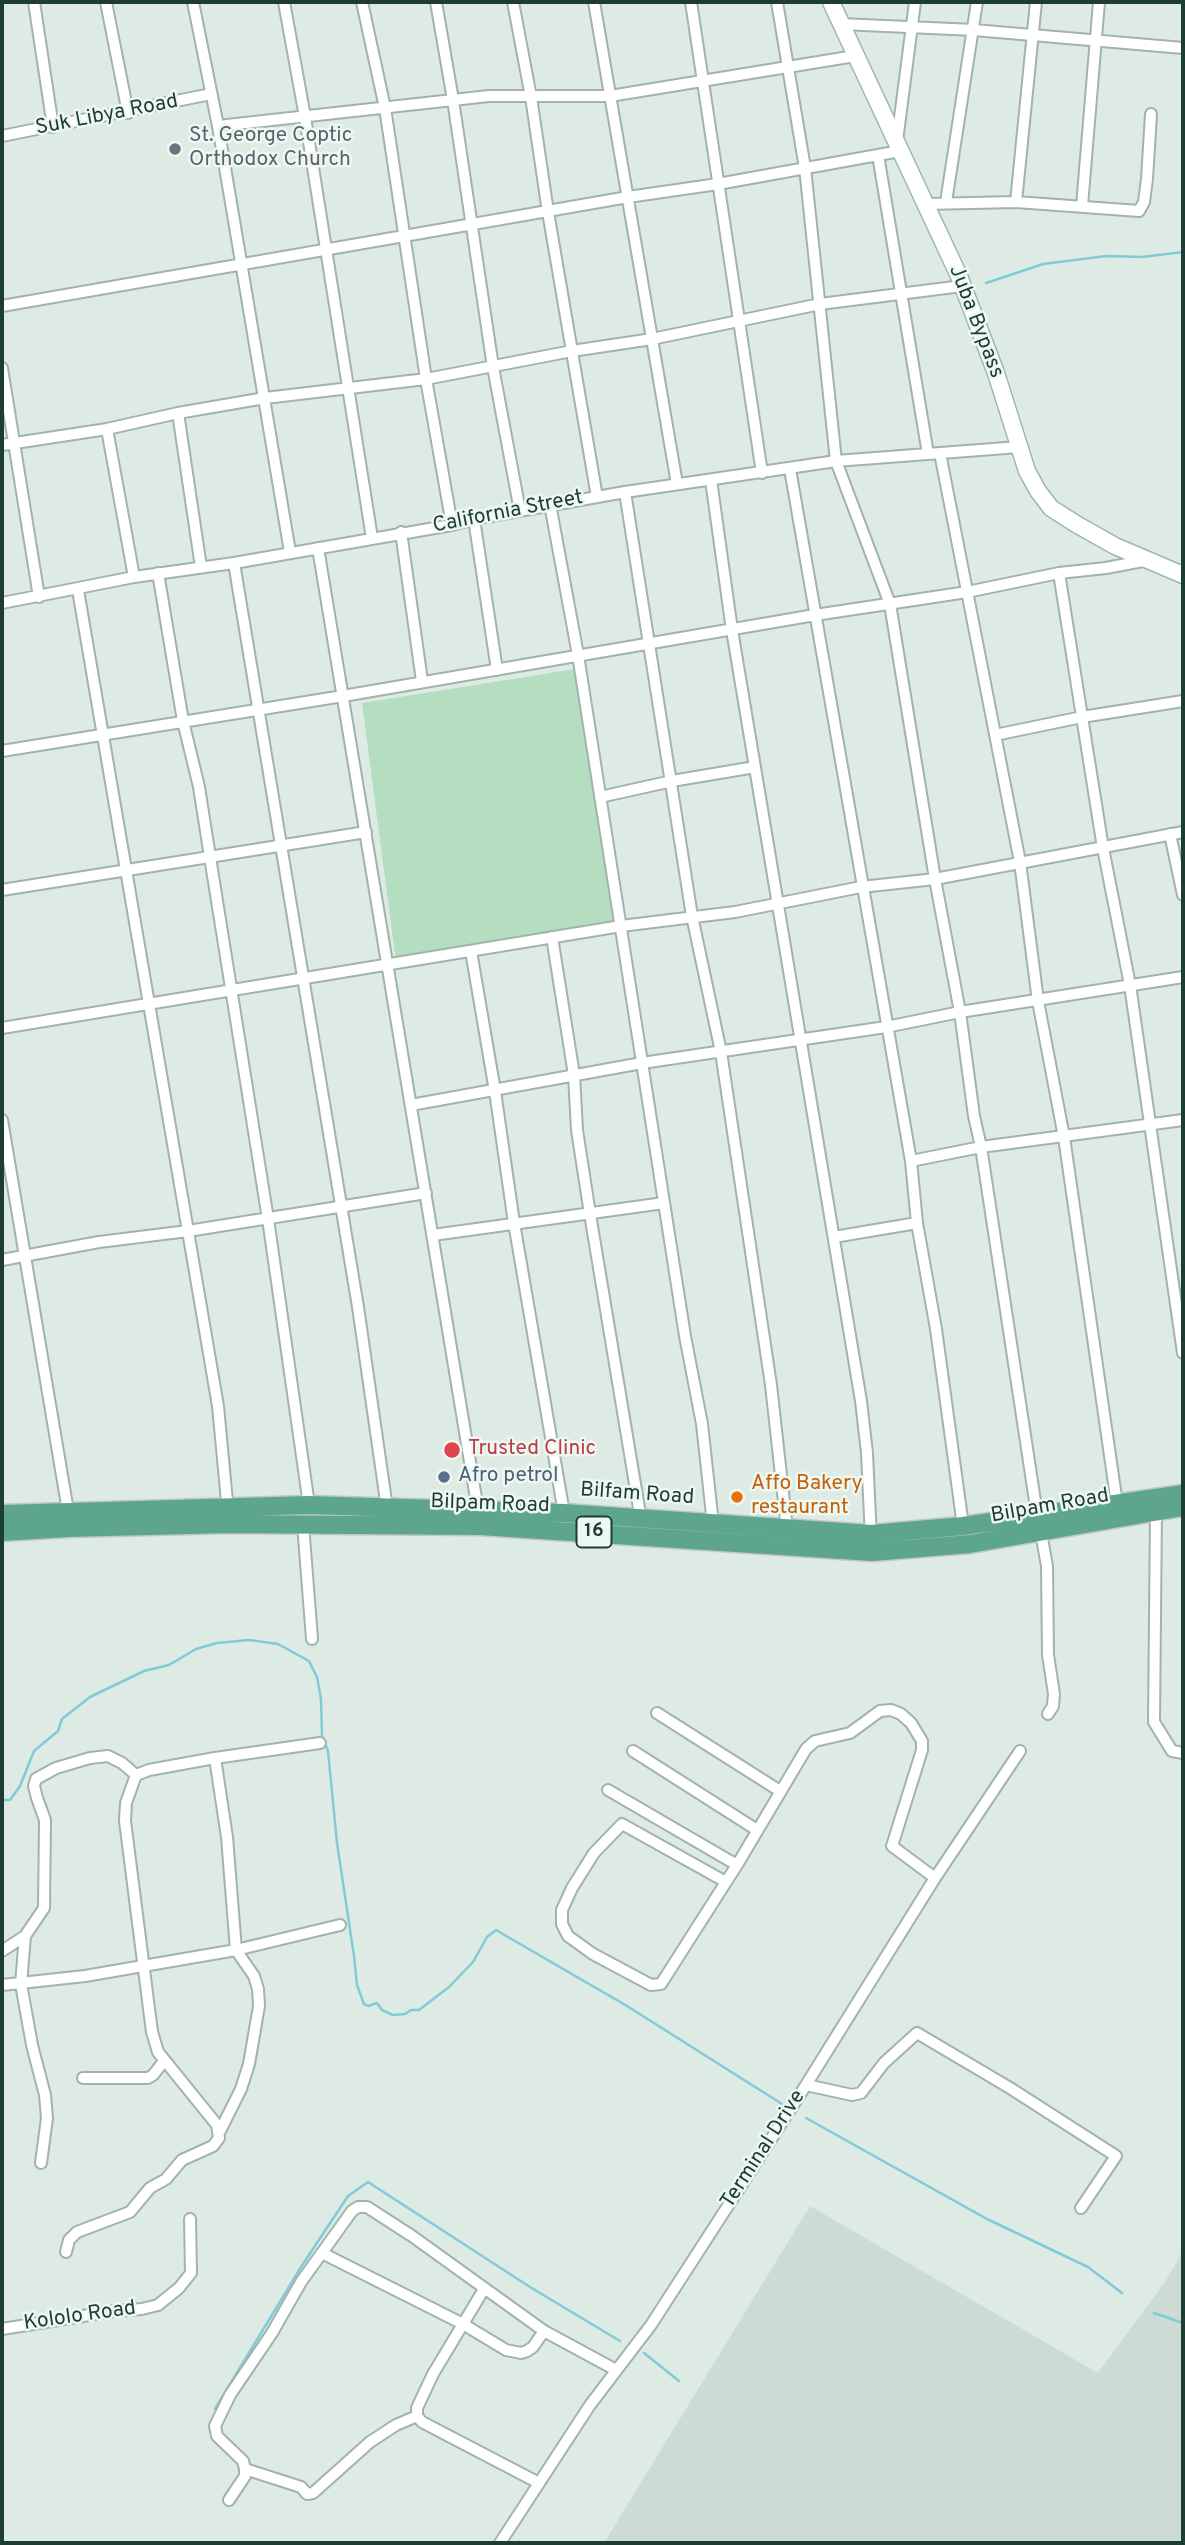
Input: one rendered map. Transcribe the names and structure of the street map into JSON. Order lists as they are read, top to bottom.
{
  "streets": {
    "main road": [
      "Juba Bypass",
      "Bilfam Road",
      "Bilpam Road",
      "16"
    ],
    "street": [
      "Suk Libya Road",
      "California Street",
      "Terminal Drive",
      "Kololo Road"
    ]
  },
  "crossings": [
    ["Juba Bypass", "California Street"],
    ["Bilfam Road", "Bilpam Road"]
  ],
  "places": [
    "St. George Coptic Orthodox Church",
    "Trusted Clinic",
    "Afro petrol",
    "Affo Bakery restaurant"
  ]
}
